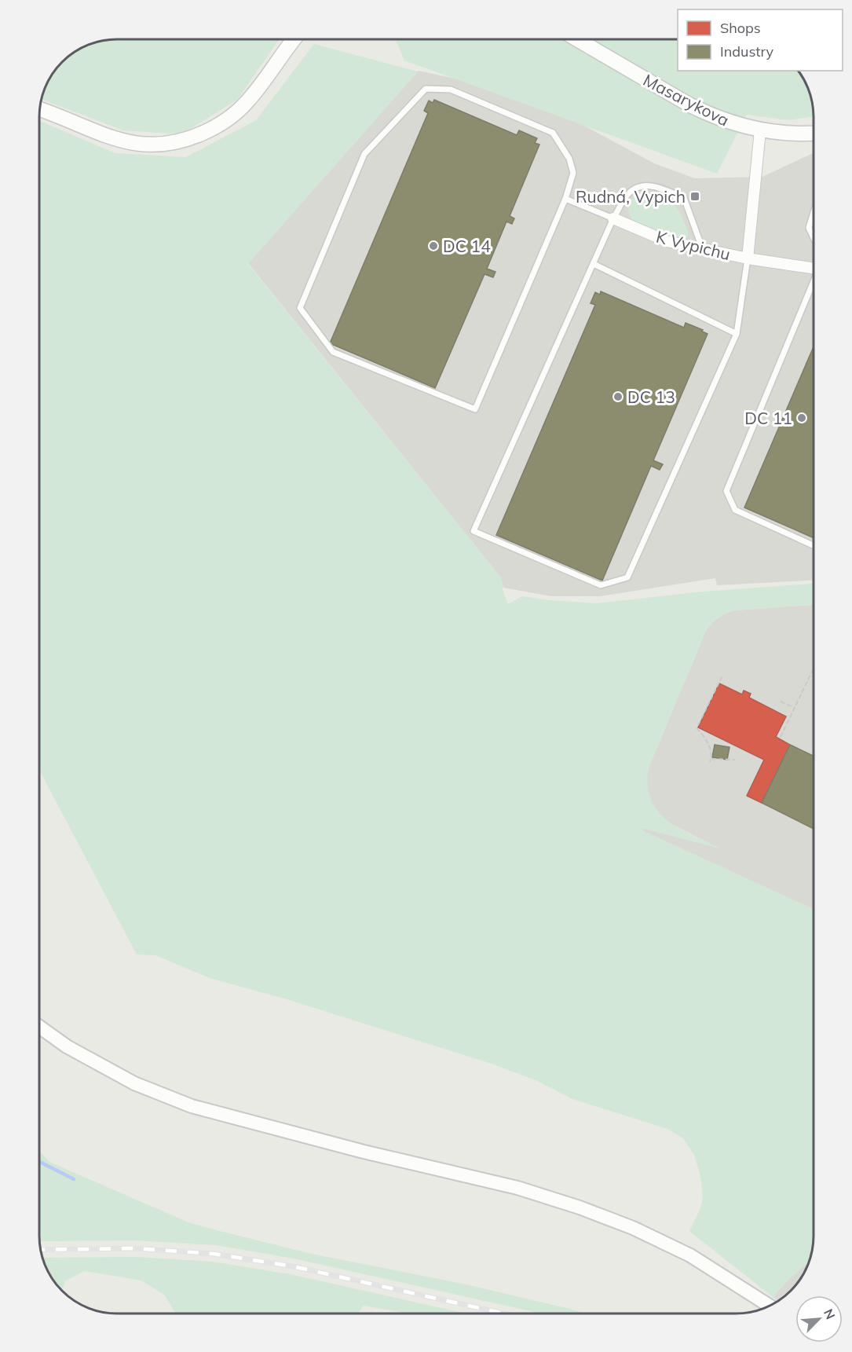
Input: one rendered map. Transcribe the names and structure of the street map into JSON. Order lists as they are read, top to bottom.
{
  "streets": {
    "main road": ["Masarykova"],
    "street": ["K Vypichu"]
  },
  "crossings": [
    ["Masarykova", "K Vypichu"]
  ],
  "places": {
    "transit": ["Rudná, Vypich"],
    "other": ["DC 14", "DC 13", "DC 11"]
  },
  "legend": ["Shops", "Industry"],
  "north": "top right"
}
